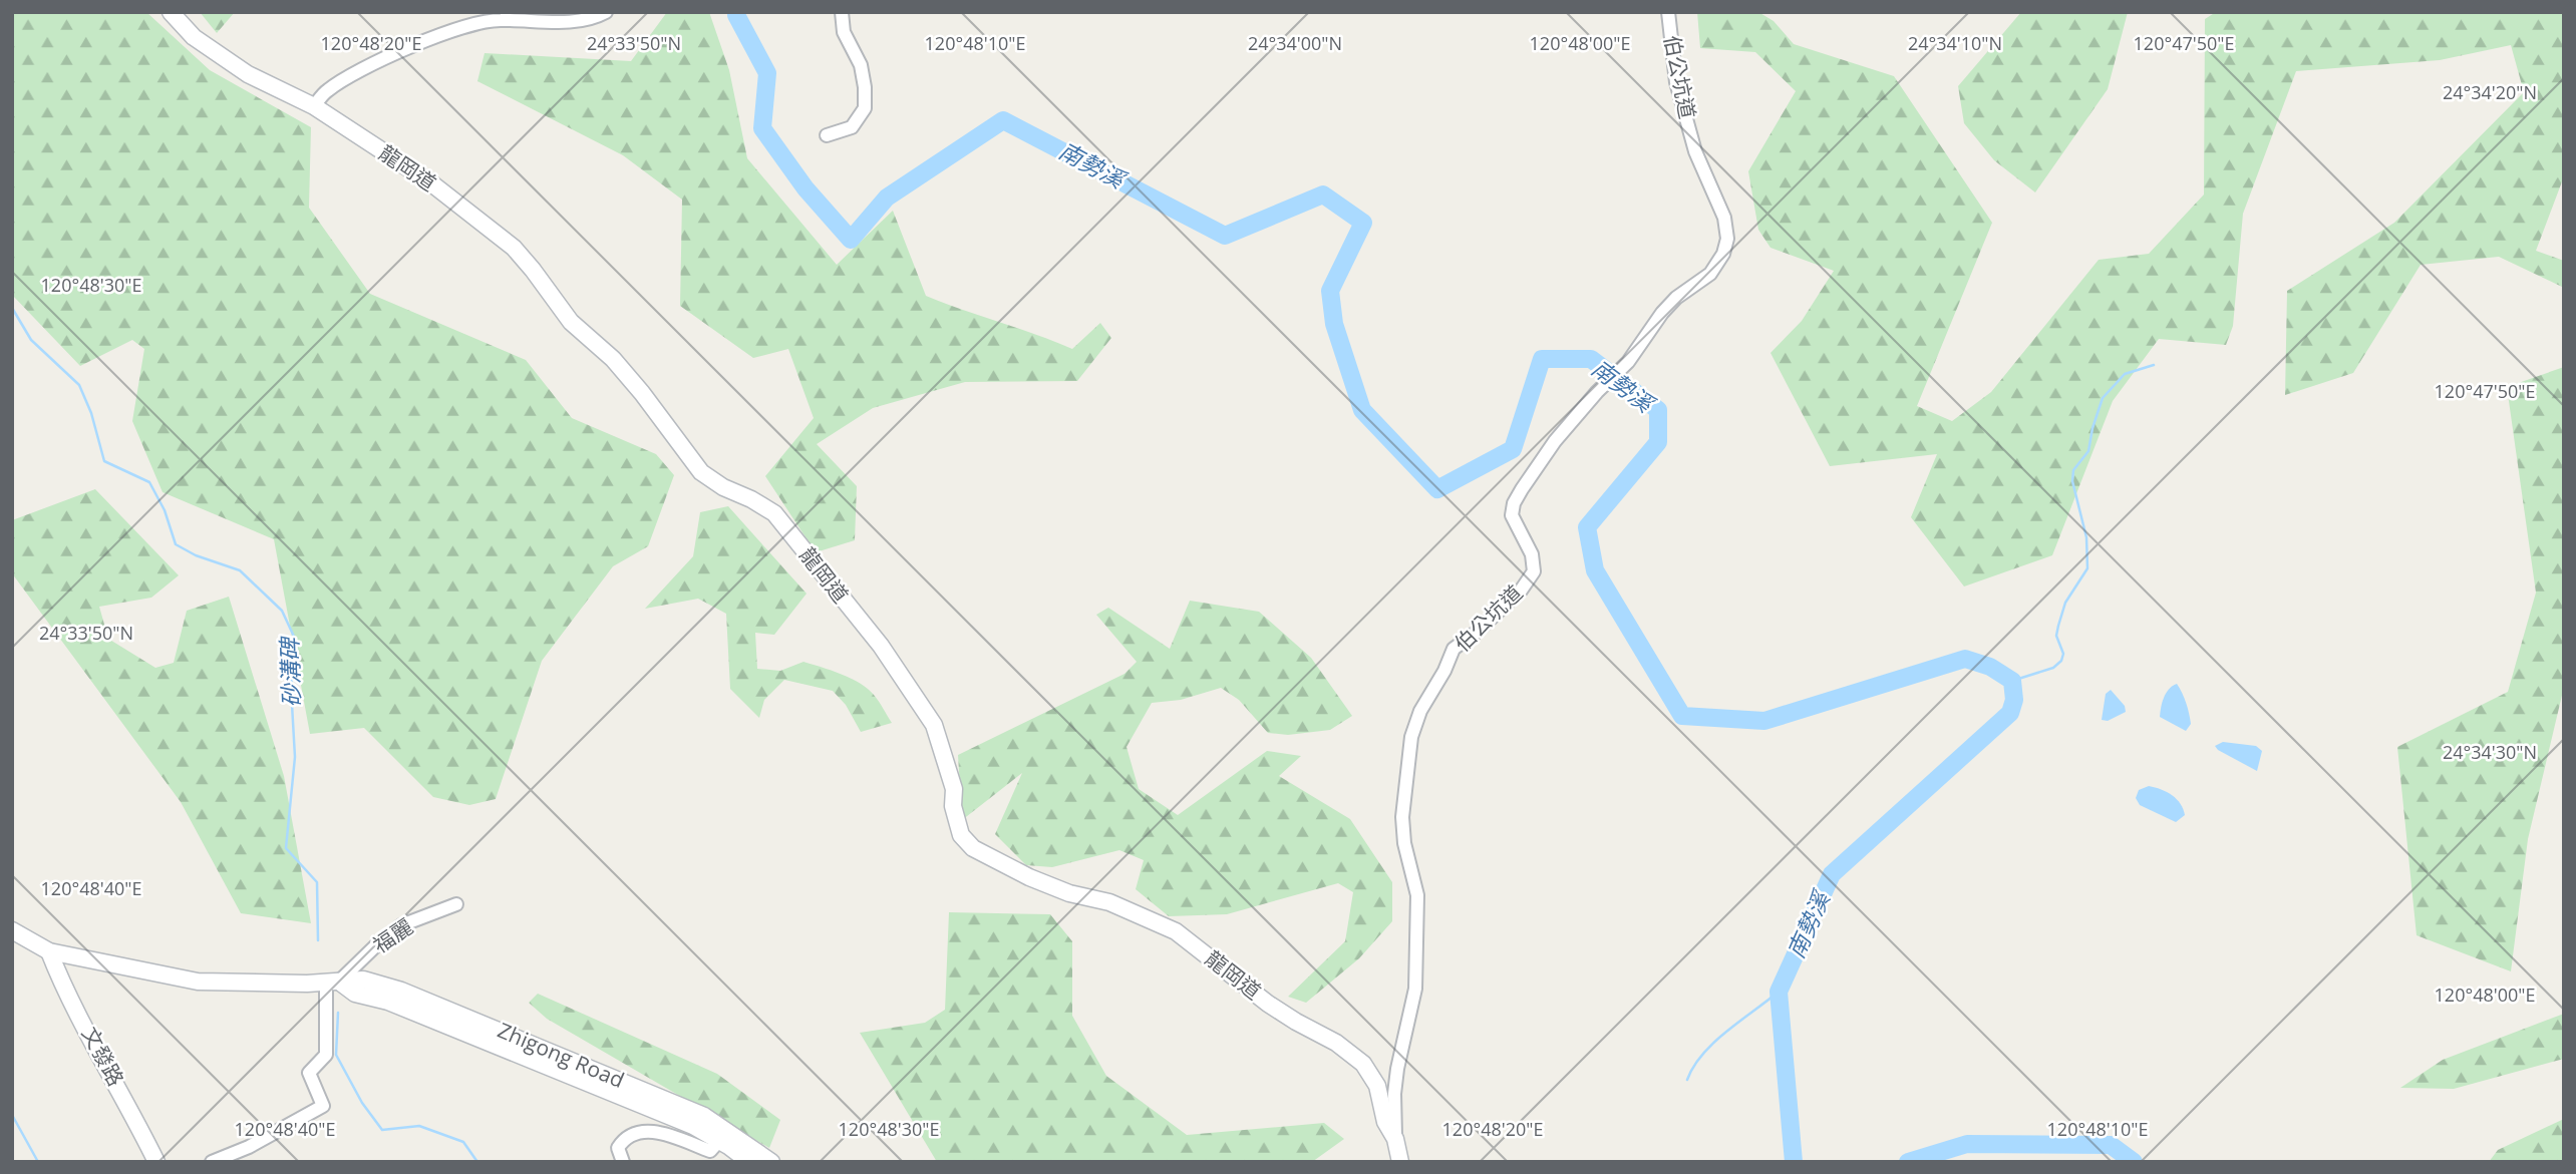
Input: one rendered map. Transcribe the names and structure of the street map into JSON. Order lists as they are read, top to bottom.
{
  "streets": {
    "street": [
      "伯公坑道",
      "龍岡道",
      "福麗",
      "Zhigong Road",
      "文發路"
    ]
  },
  "crossings": [
    ["伯公坑道", "龍岡道"],
    ["福麗", "Zhigong Road"],
    ["Zhigong Road", "文發路"]
  ],
  "water": ["南勢溪", "砂溝碑"],
  "coordinates": [
    "120°48'20\"E",
    "24°33'50\"N",
    "120°48'10\"E",
    "24°34'00\"N",
    "120°48'00\"E",
    "24°34'10\"N",
    "120°47'50\"E",
    "24°34'20\"N",
    "120°48'30\"E",
    "24°34'30\"N",
    "120°48'40\"E"
  ]
}
